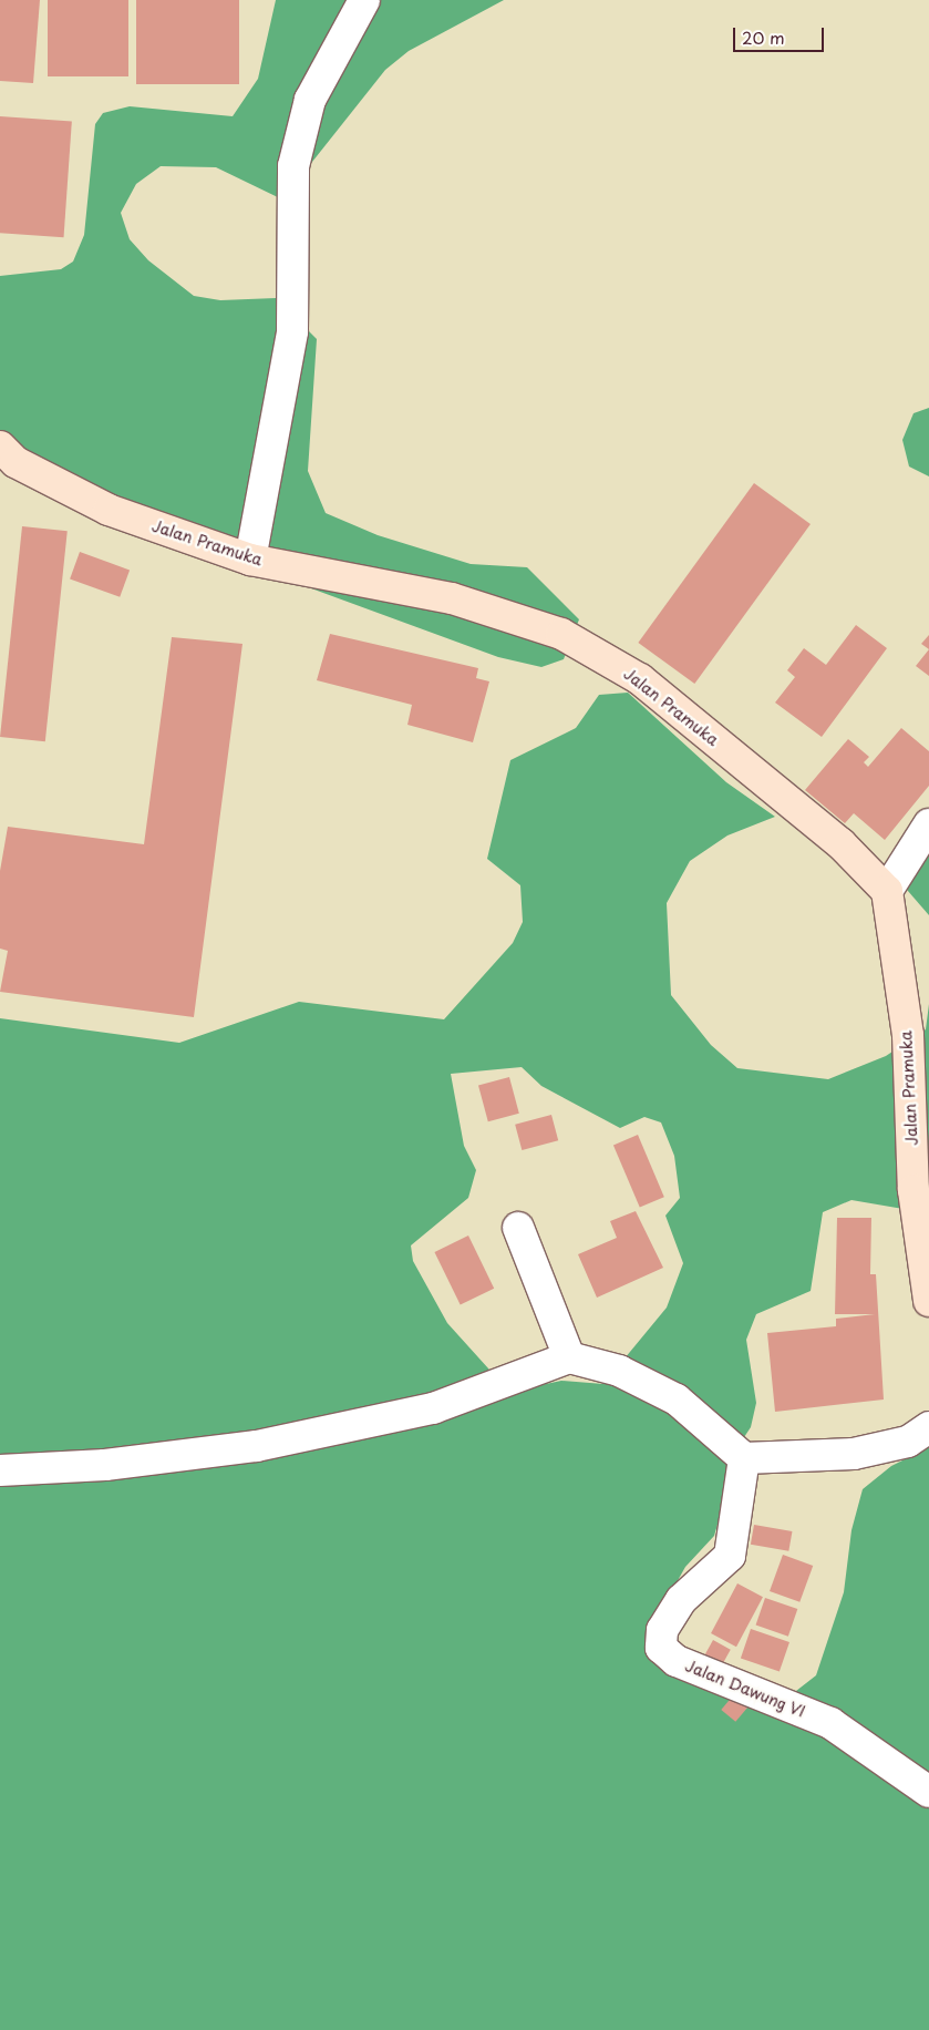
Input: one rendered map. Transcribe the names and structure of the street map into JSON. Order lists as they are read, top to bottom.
{
  "streets": {
    "main road": ["Jalan Pramuka"],
    "street": ["Jalan Dawung VI"]
  },
  "scale_bar": "20 m"
}
